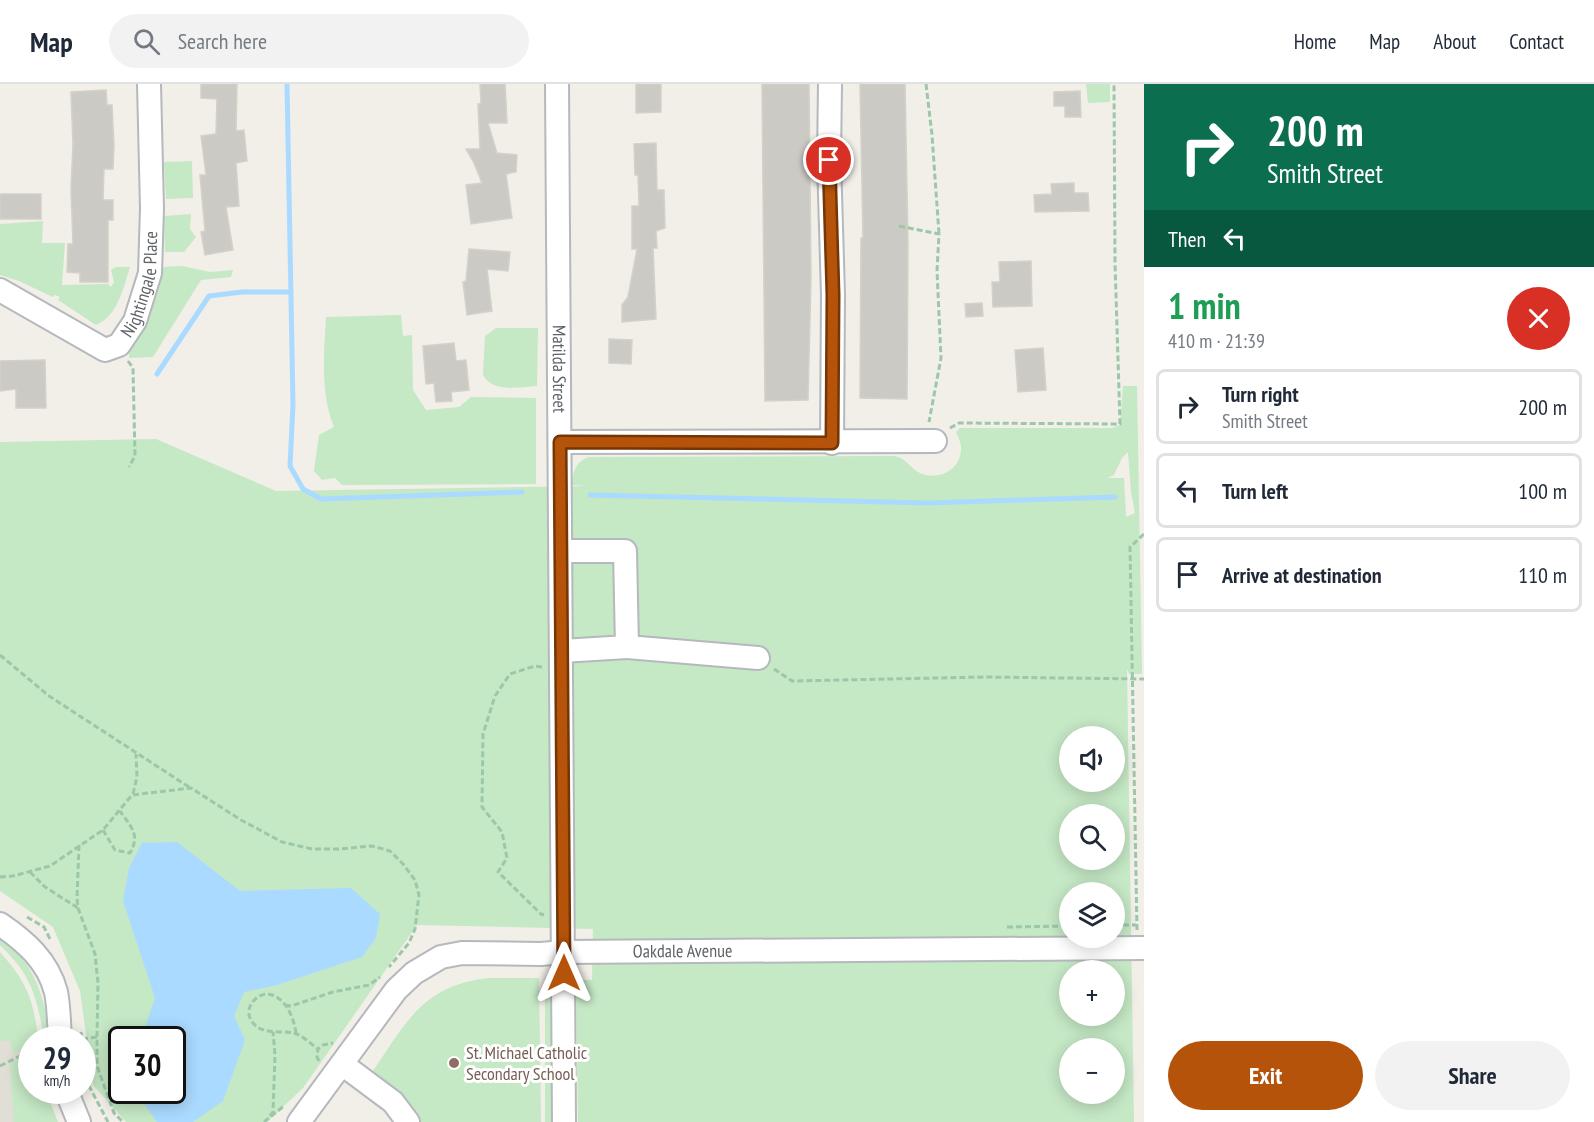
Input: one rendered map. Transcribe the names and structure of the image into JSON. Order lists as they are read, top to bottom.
{
  "streets": {
    "street": ["Nightingale Place", "Matilda Street", "Oakdale Avenue"]
  },
  "crossings": [
    ["Matilda Street", "Oakdale Avenue"]
  ],
  "places": ["St. Michael Catholic Secondary School"],
  "page": {
    "header": "Map",
    "search": "Search here",
    "nav": [
      "Home",
      "Map",
      "About",
      "Contact"
    ],
    "turn": ["200 m", "Smith Street"],
    "then": "Then",
    "heading": ["1 min", "410 m · 21:39"],
    "list": [
      {
        "name": "Turn right",
        "note": "Smith Street",
        "value": "200 m"
      },
      {
        "name": "Turn left",
        "value": "100 m"
      },
      {
        "name": "Arrive at destination",
        "value": "110 m"
      }
    ],
    "map_buttons": ["+", "−"],
    "speed": "29 km/h",
    "limit": "30",
    "buttons": ["Exit", "Share"]
  }
}
